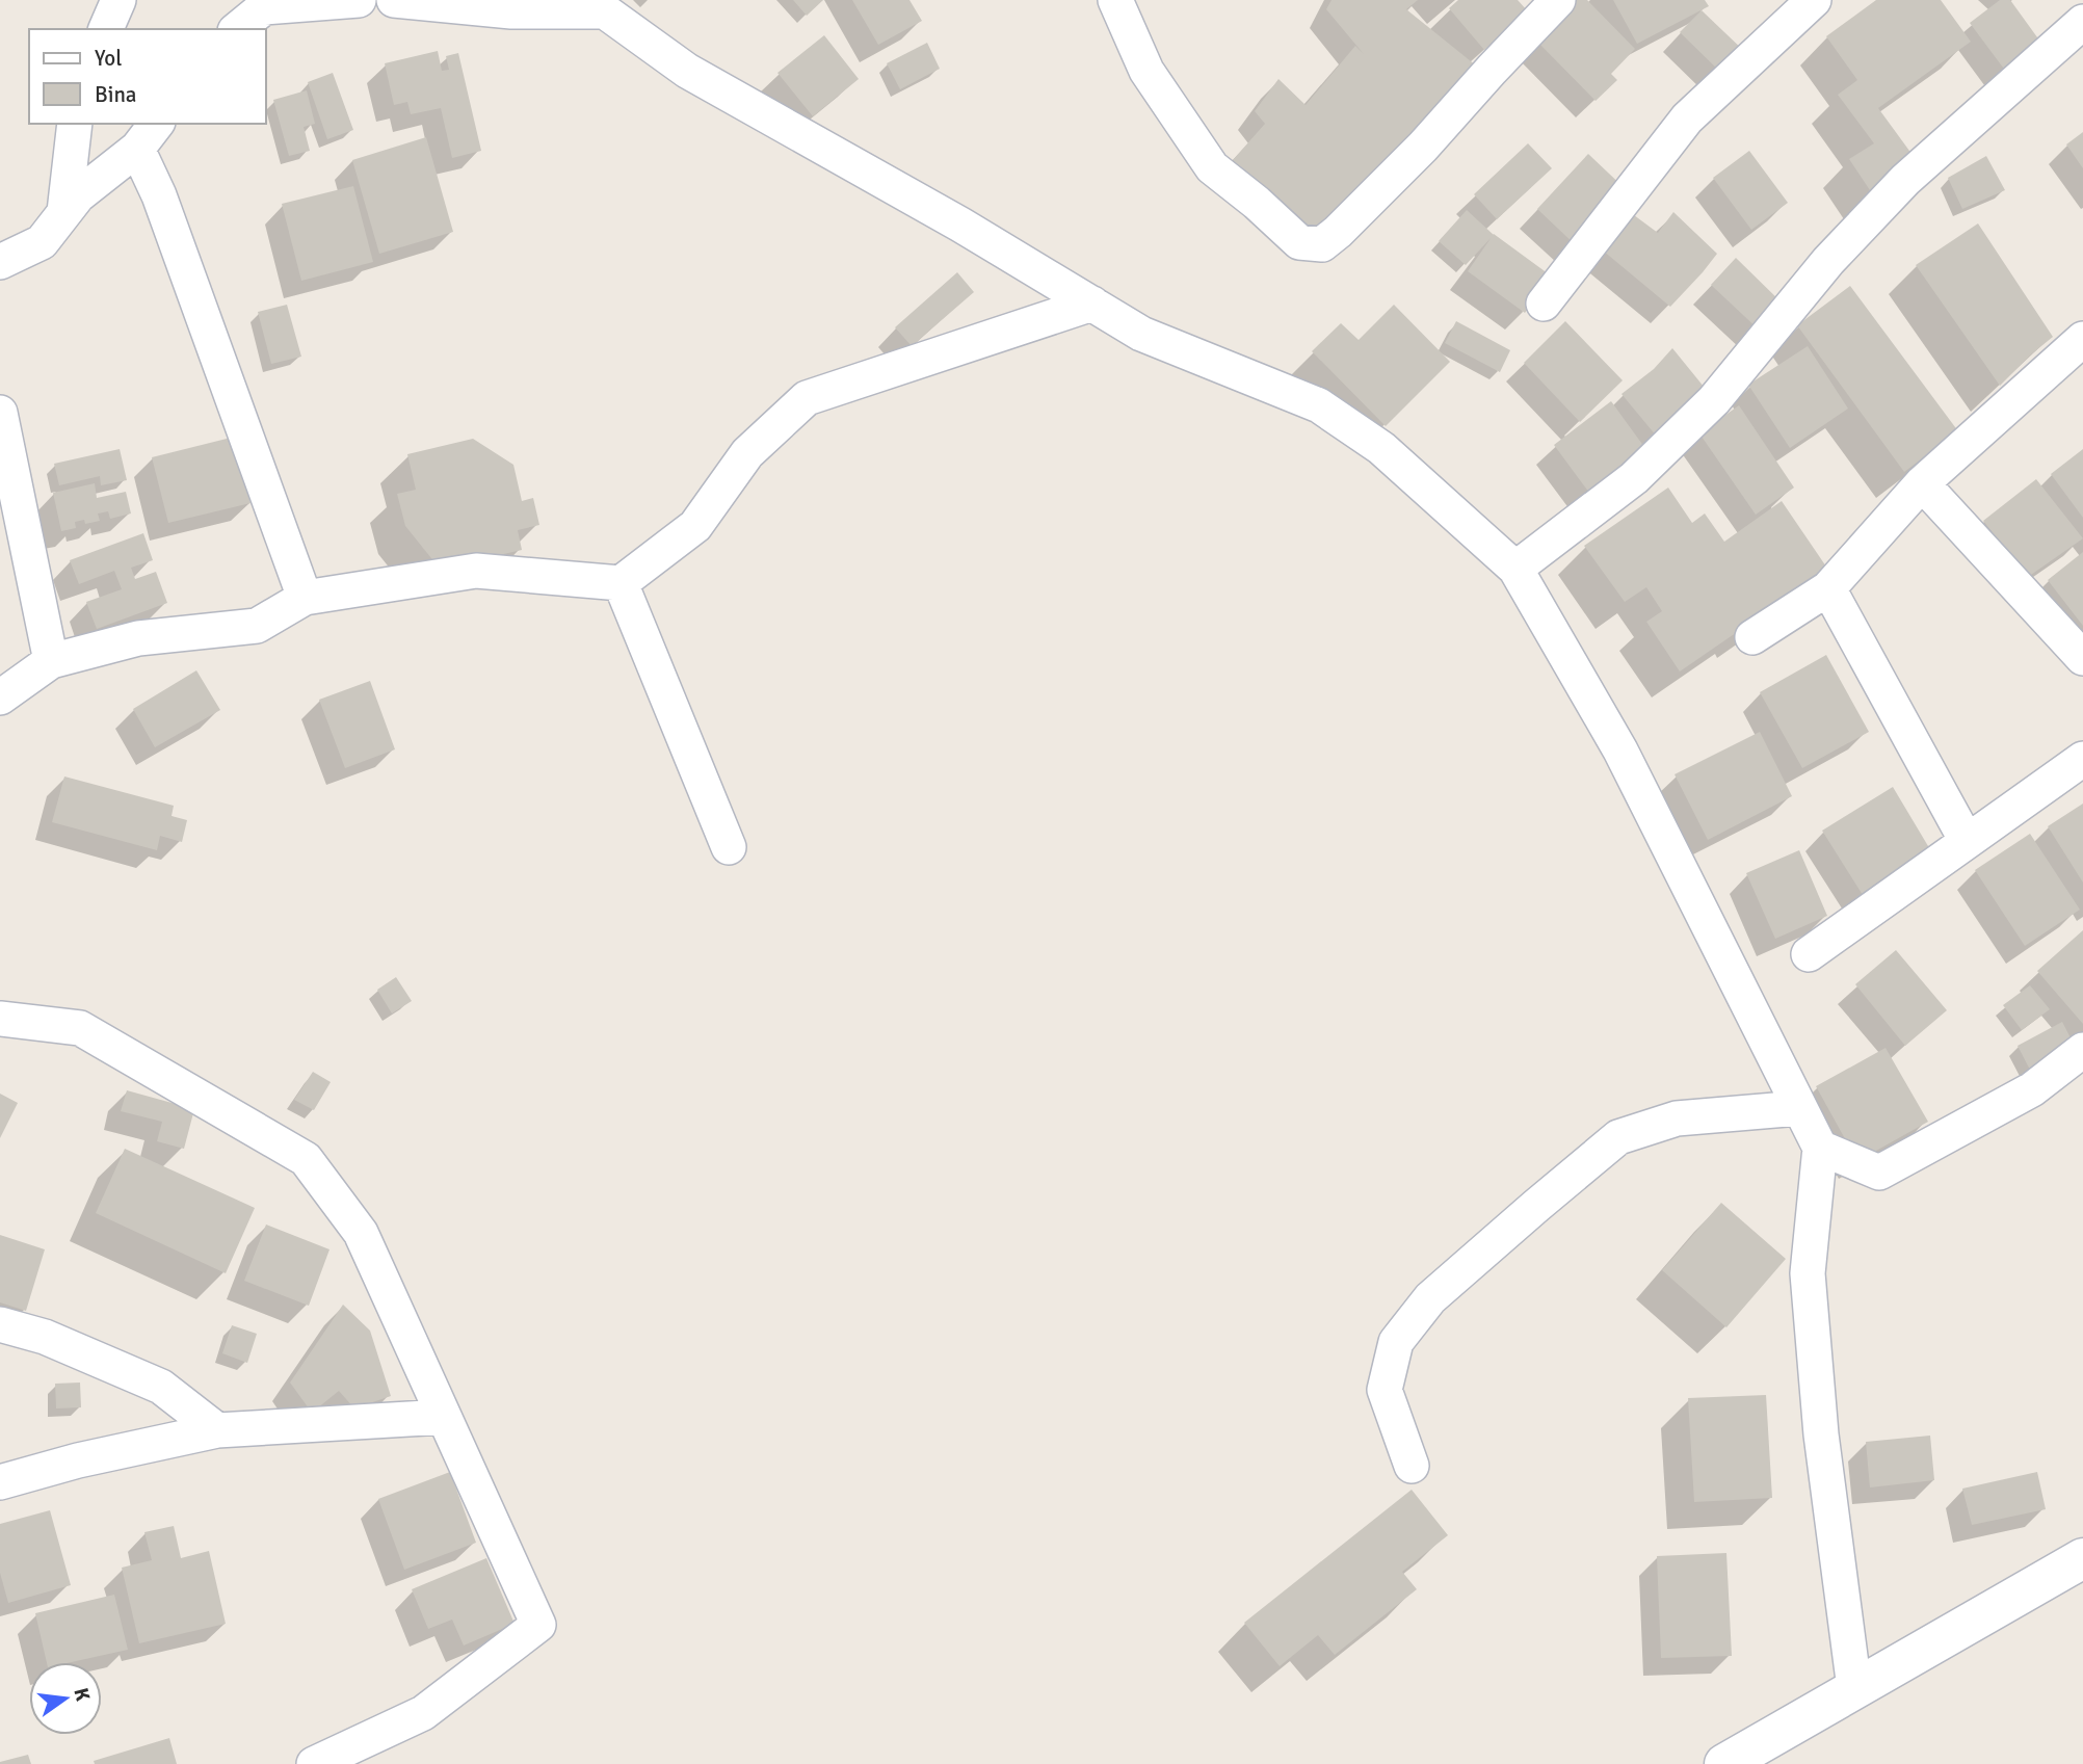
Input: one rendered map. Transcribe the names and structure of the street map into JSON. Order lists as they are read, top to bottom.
{
  "legend": ["Yol", "Bina"],
  "north": "right"
}
